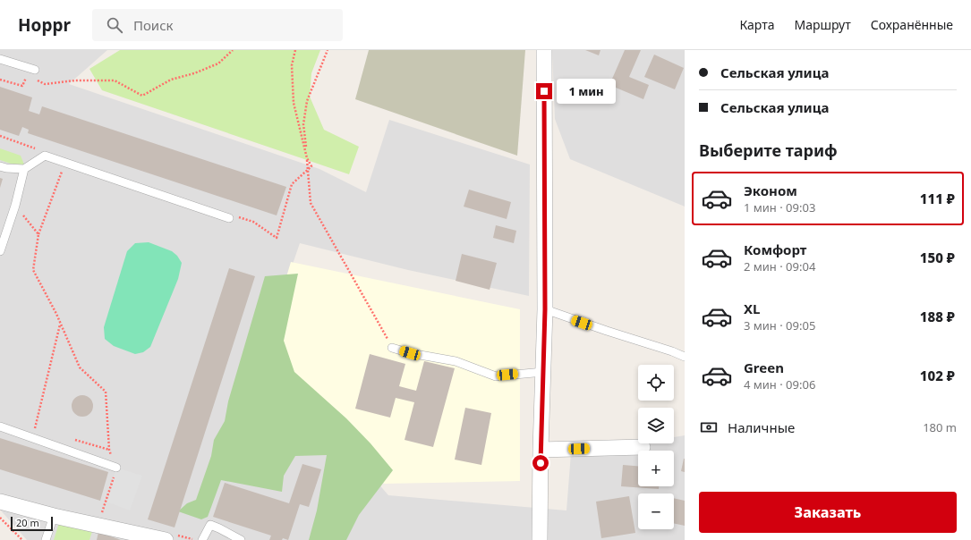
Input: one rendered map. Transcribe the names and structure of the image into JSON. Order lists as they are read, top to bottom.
{
  "scale_bar": "20 m",
  "page": {
    "header": "Hoppr",
    "search": "Поиск",
    "nav": ["Карта", "Маршрут", "Сохранённые"],
    "banner": ["Сельская улица", "Сельская улица"],
    "bubble": "1 мин",
    "heading": "Выберите тариф",
    "list": [
      {
        "name": "Эконом",
        "note": "1 мин · 09:03",
        "value": "111 ₽"
      },
      {
        "name": "Комфорт",
        "note": "2 мин · 09:04",
        "value": "150 ₽"
      },
      {
        "name": "XL",
        "note": "3 мин · 09:05",
        "value": "188 ₽"
      },
      {
        "name": "Green",
        "note": "4 мин · 09:06",
        "value": "102 ₽"
      }
    ],
    "map_buttons": ["+", "−"],
    "pay": ["Наличные", "180 m"],
    "buttons": "Заказать",
    "scale": "20 m"
  }
}
